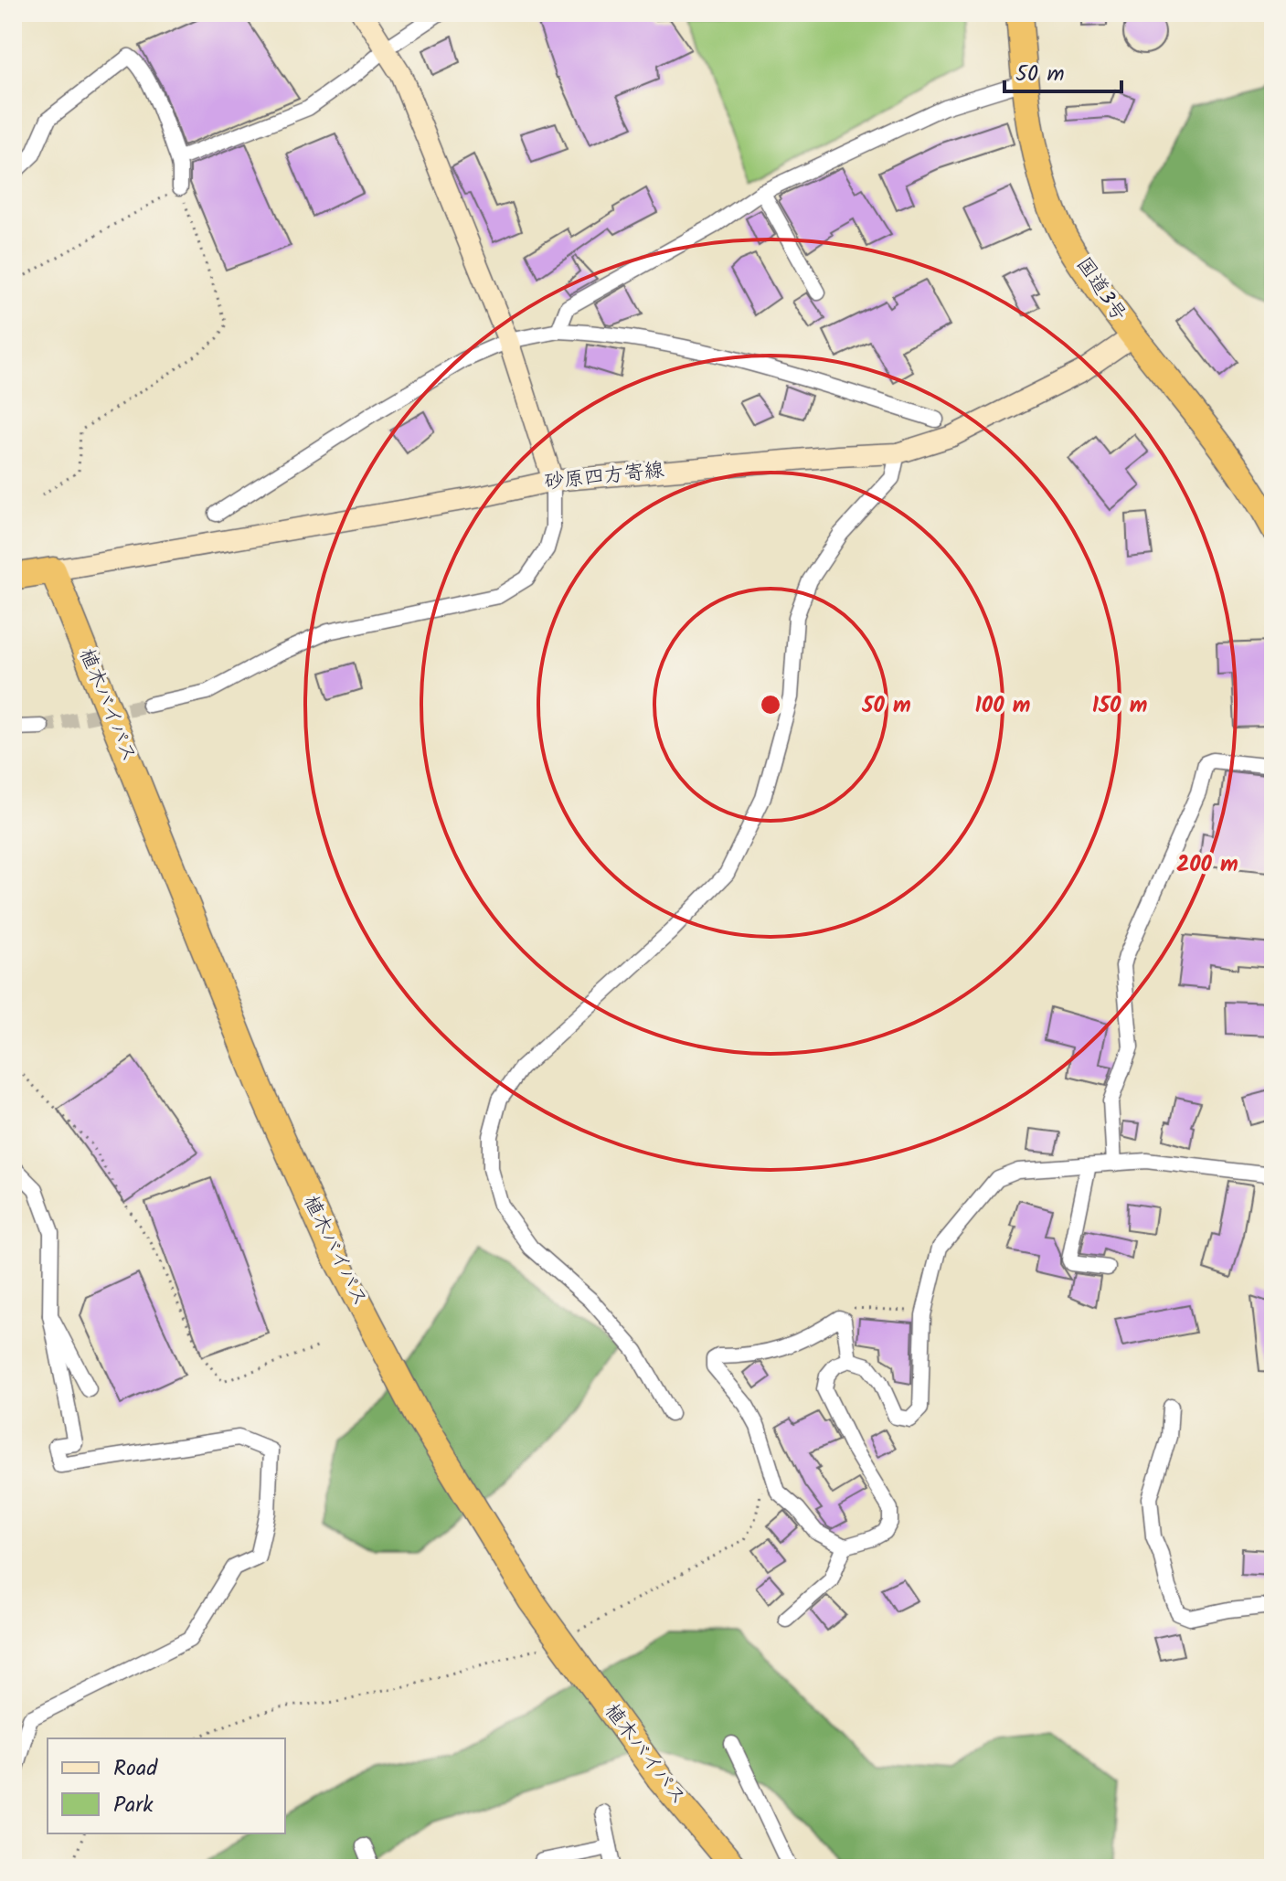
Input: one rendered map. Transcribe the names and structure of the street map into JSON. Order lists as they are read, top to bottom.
{
  "streets": {
    "highway": ["国道3号", "植木バイパス"],
    "main road": ["砂原四方寄線"]
  },
  "crossings": [
    ["国道3号", "砂原四方寄線"],
    ["砂原四方寄線", "植木バイパス"]
  ],
  "legend": ["Road", "Park"],
  "scale_bar": "50 m",
  "rings": [
    "50 m",
    "100 m",
    "150 m",
    "200 m"
  ]
}
